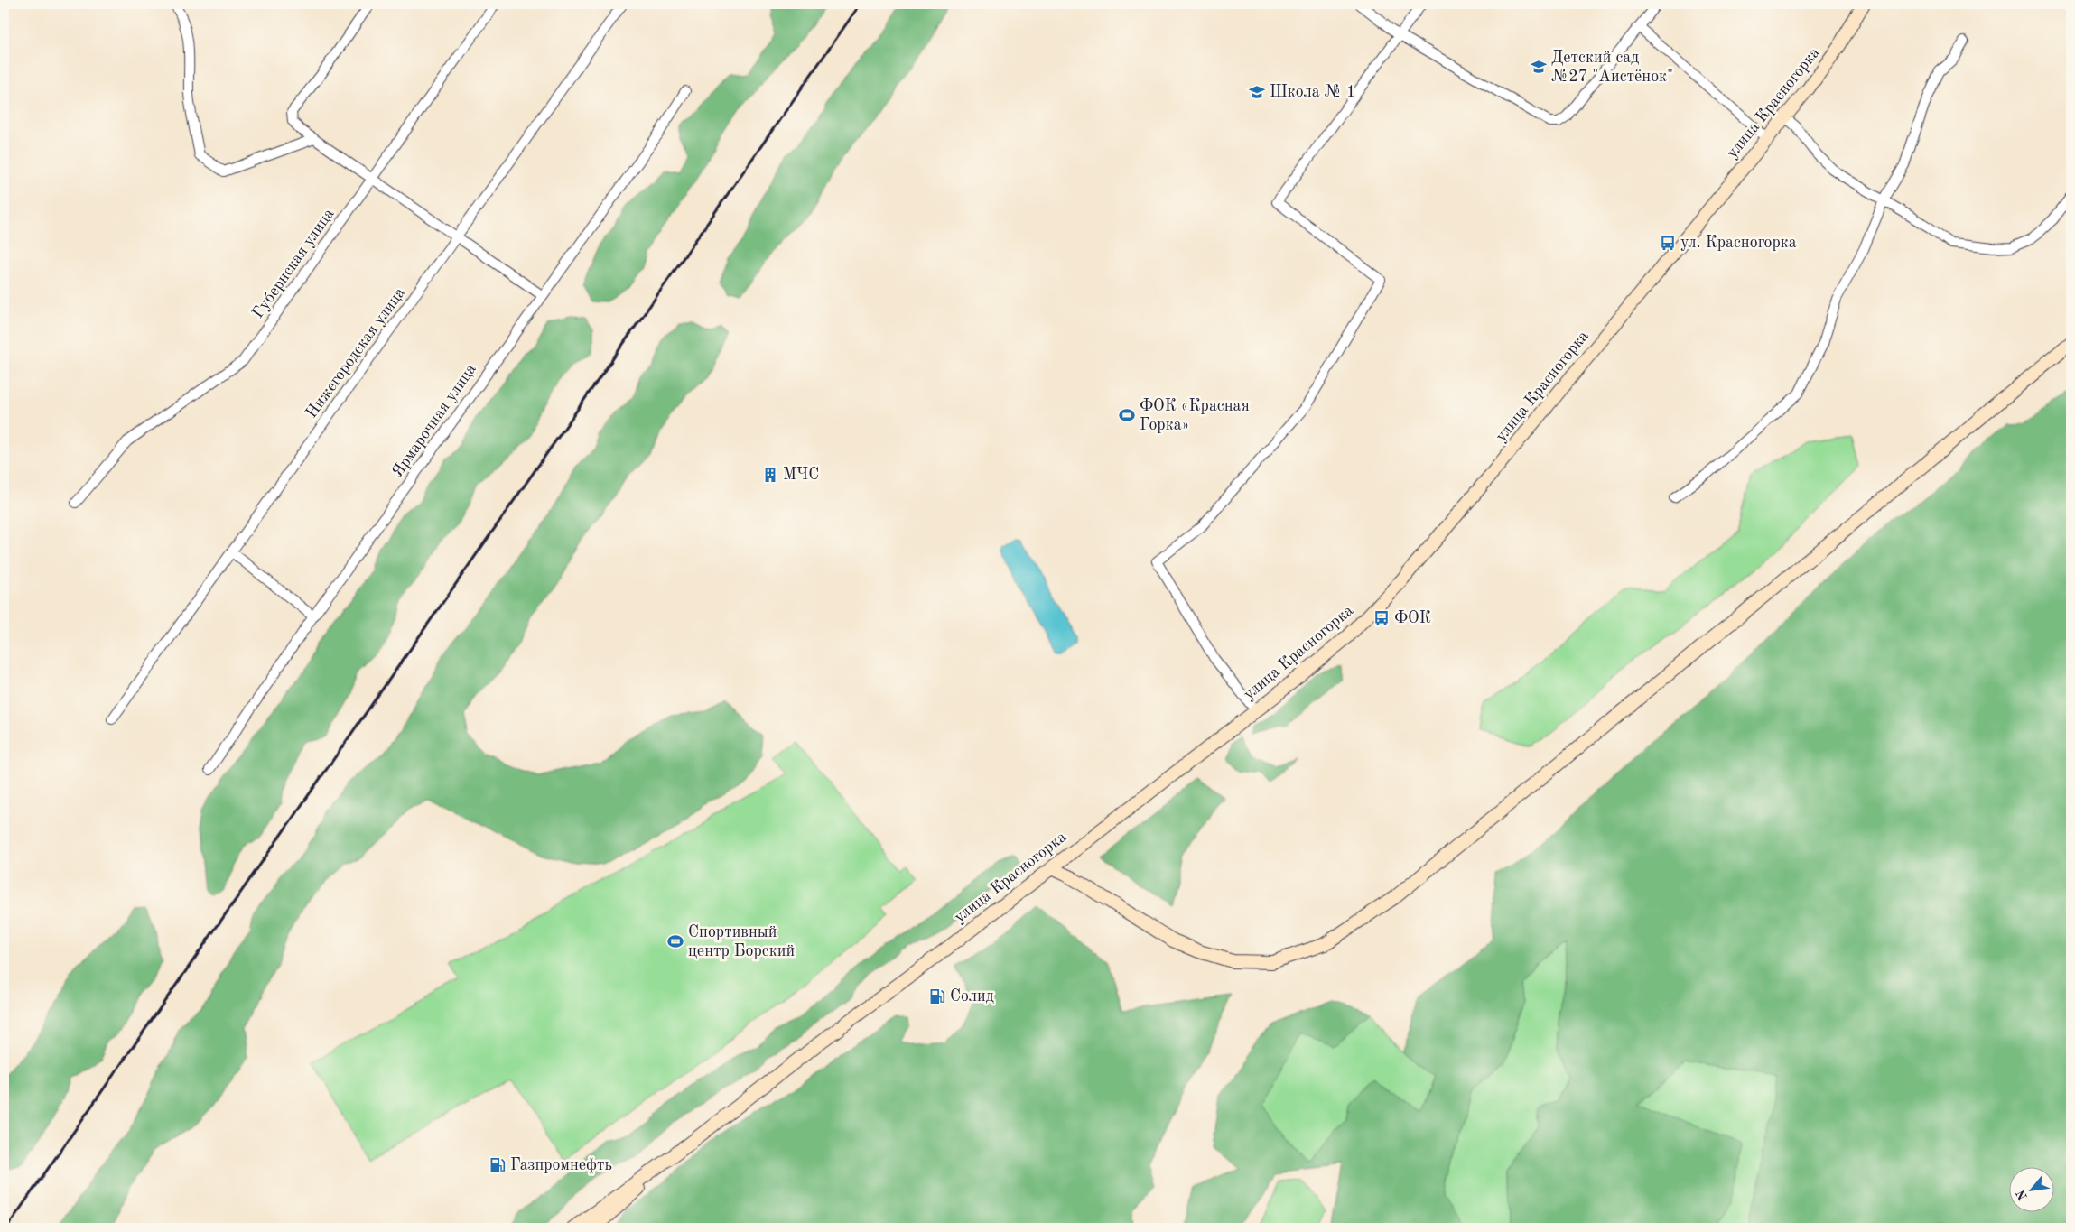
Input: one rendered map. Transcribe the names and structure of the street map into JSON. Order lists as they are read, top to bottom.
{
  "streets": {
    "main road": ["улица Красногорка"],
    "street": ["Губернская улица", "Нижегородская улица", "Ярмарочная улица"]
  },
  "places": {
    "school or university": ["Детский сад №27 \"Аистёнок\"", "Школа № 1"],
    "bus stop": ["ул. Красногорка", "ФОК"],
    "sports": ["ФОК «Красная Горка»", "Спортивный центр Борский"],
    "building": ["МЧС"],
    "fuel station": ["Солид", "Газпромнефть"]
  },
  "north": "bottom left"
}
